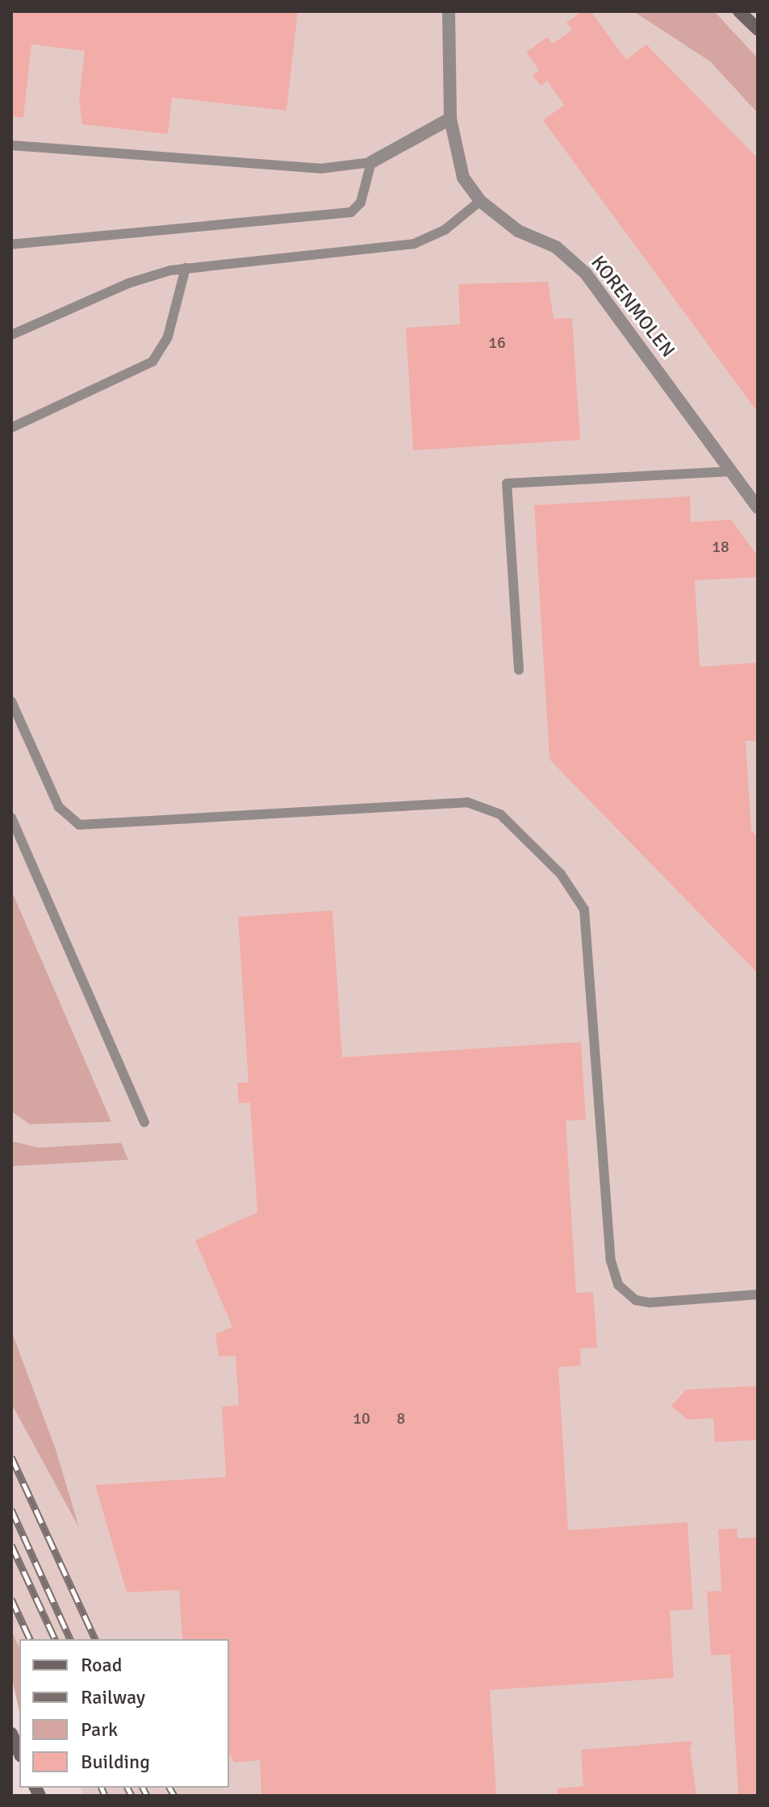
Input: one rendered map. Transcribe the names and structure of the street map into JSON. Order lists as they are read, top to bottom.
{
  "streets": {
    "street": ["KORENMOLEN"]
  },
  "house_numbers": [
    "16",
    "18",
    "10",
    "8"
  ],
  "legend": [
    "Road",
    "Railway",
    "Park",
    "Building"
  ]
}
